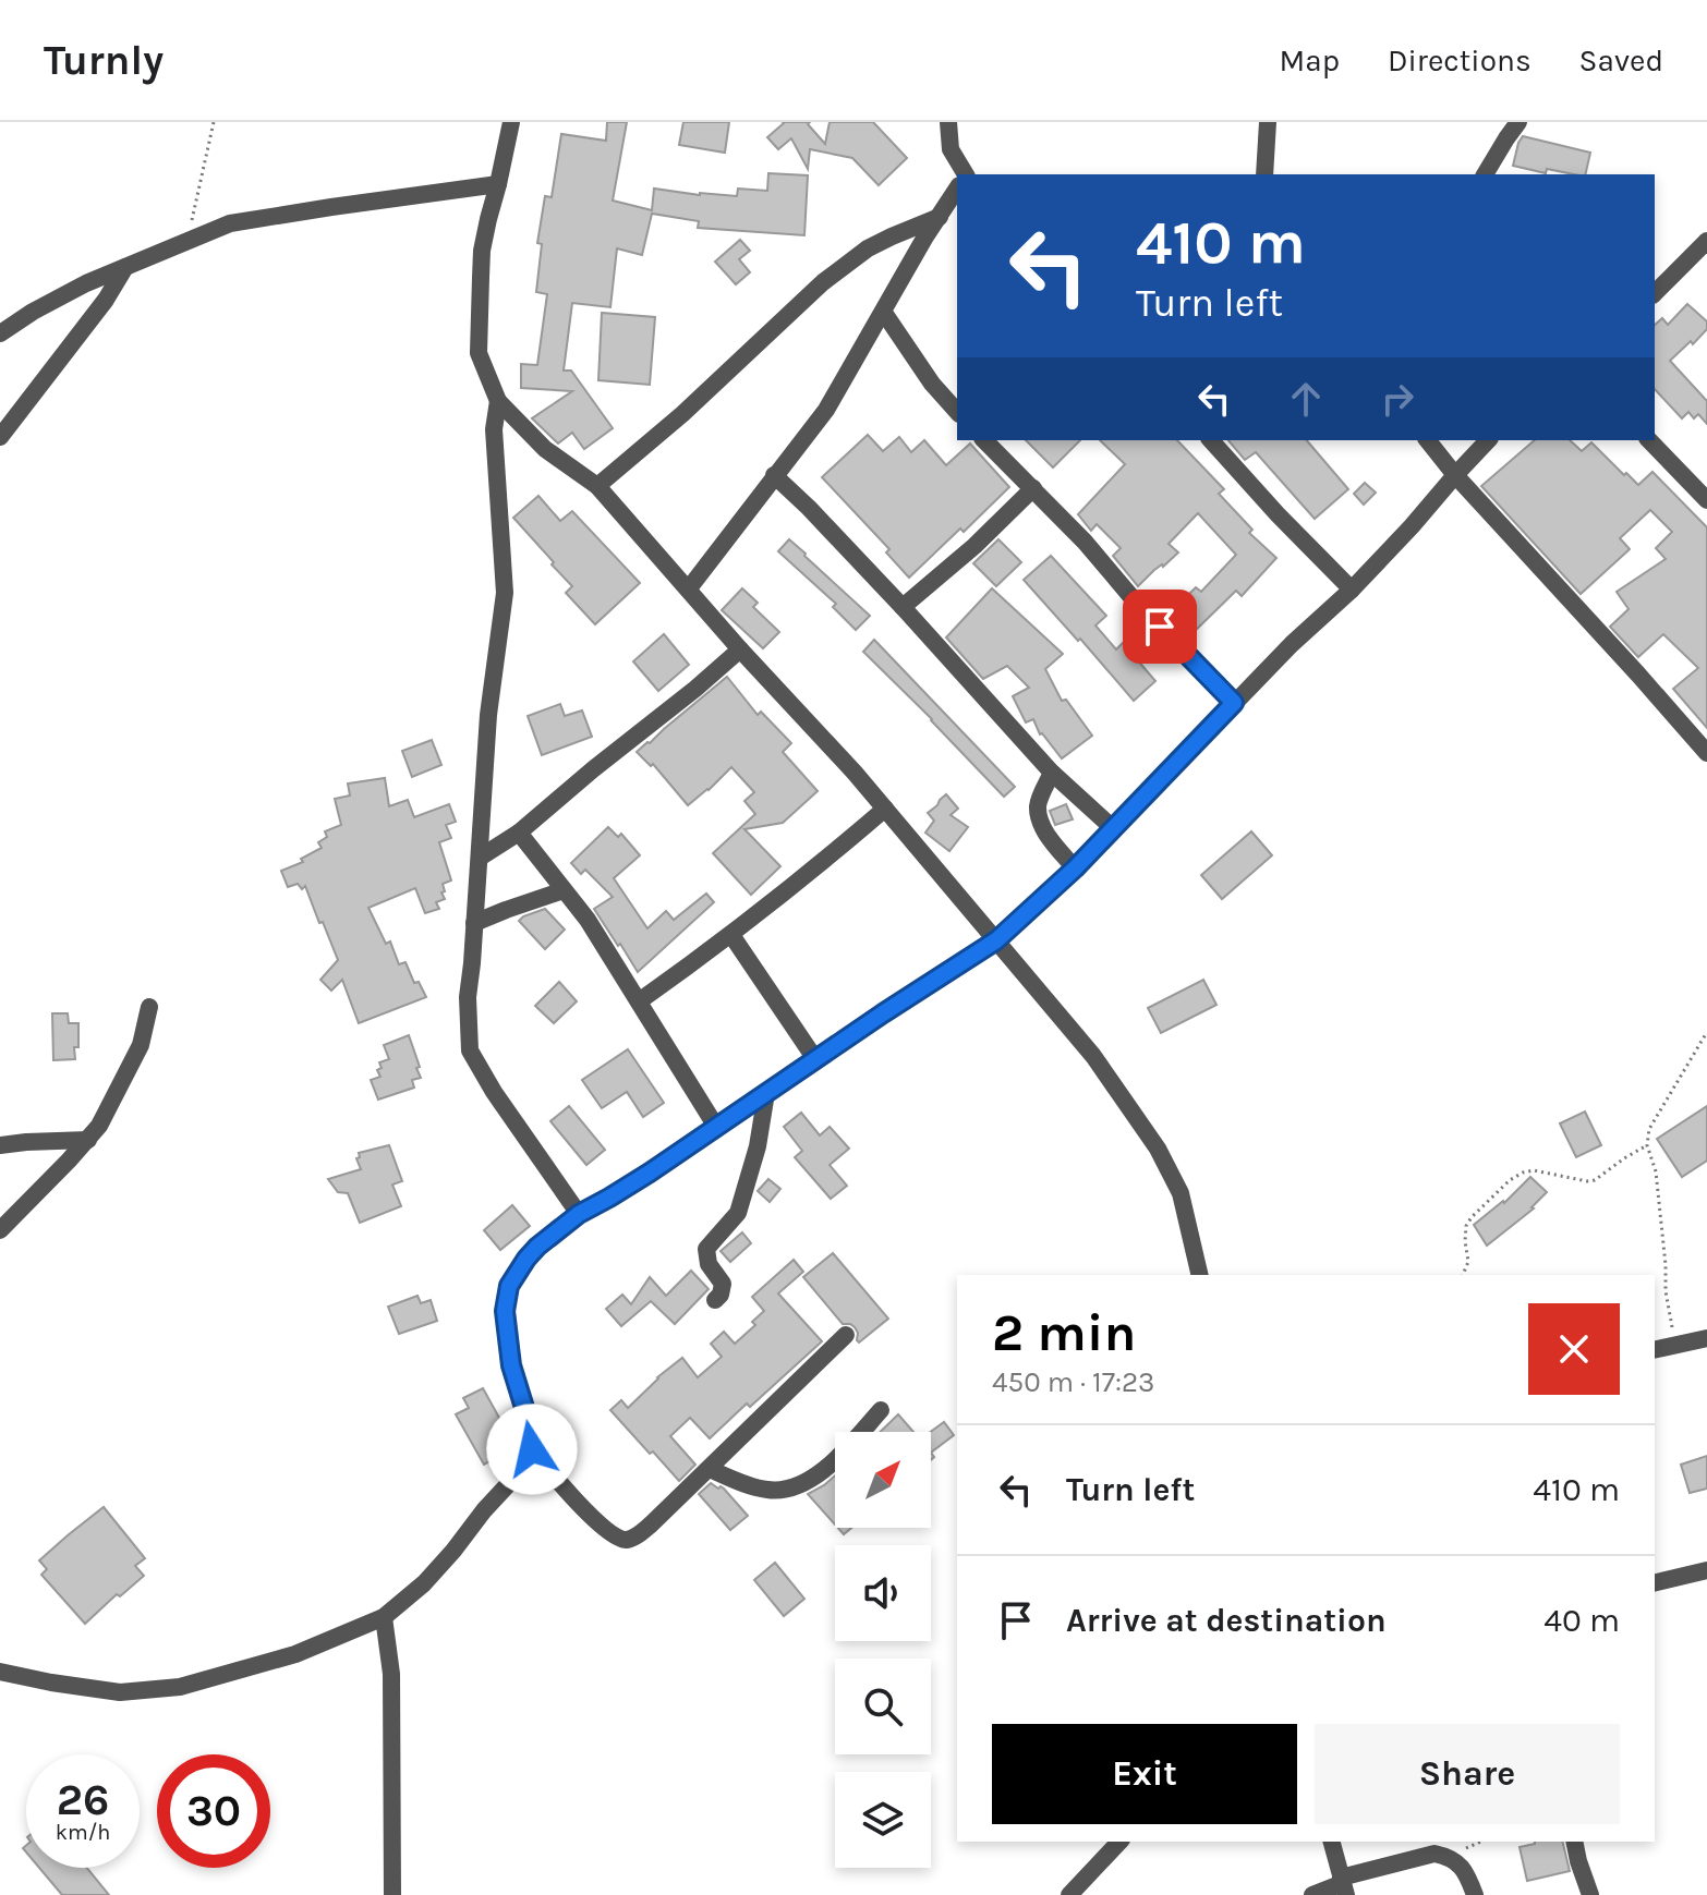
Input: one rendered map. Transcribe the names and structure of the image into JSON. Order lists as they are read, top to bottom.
{
  "north": "top right",
  "page": {
    "header": "Turnly",
    "nav": ["Map", "Directions", "Saved"],
    "turn": ["410 m", "Turn left"],
    "heading": ["2 min", "450 m · 17:23"],
    "list": [
      {
        "name": "Turn left",
        "value": "410 m"
      },
      {
        "name": "Arrive at destination",
        "value": "40 m"
      }
    ],
    "buttons": ["Exit", "Share"],
    "speed": "26 km/h",
    "limit": "30"
  }
}
